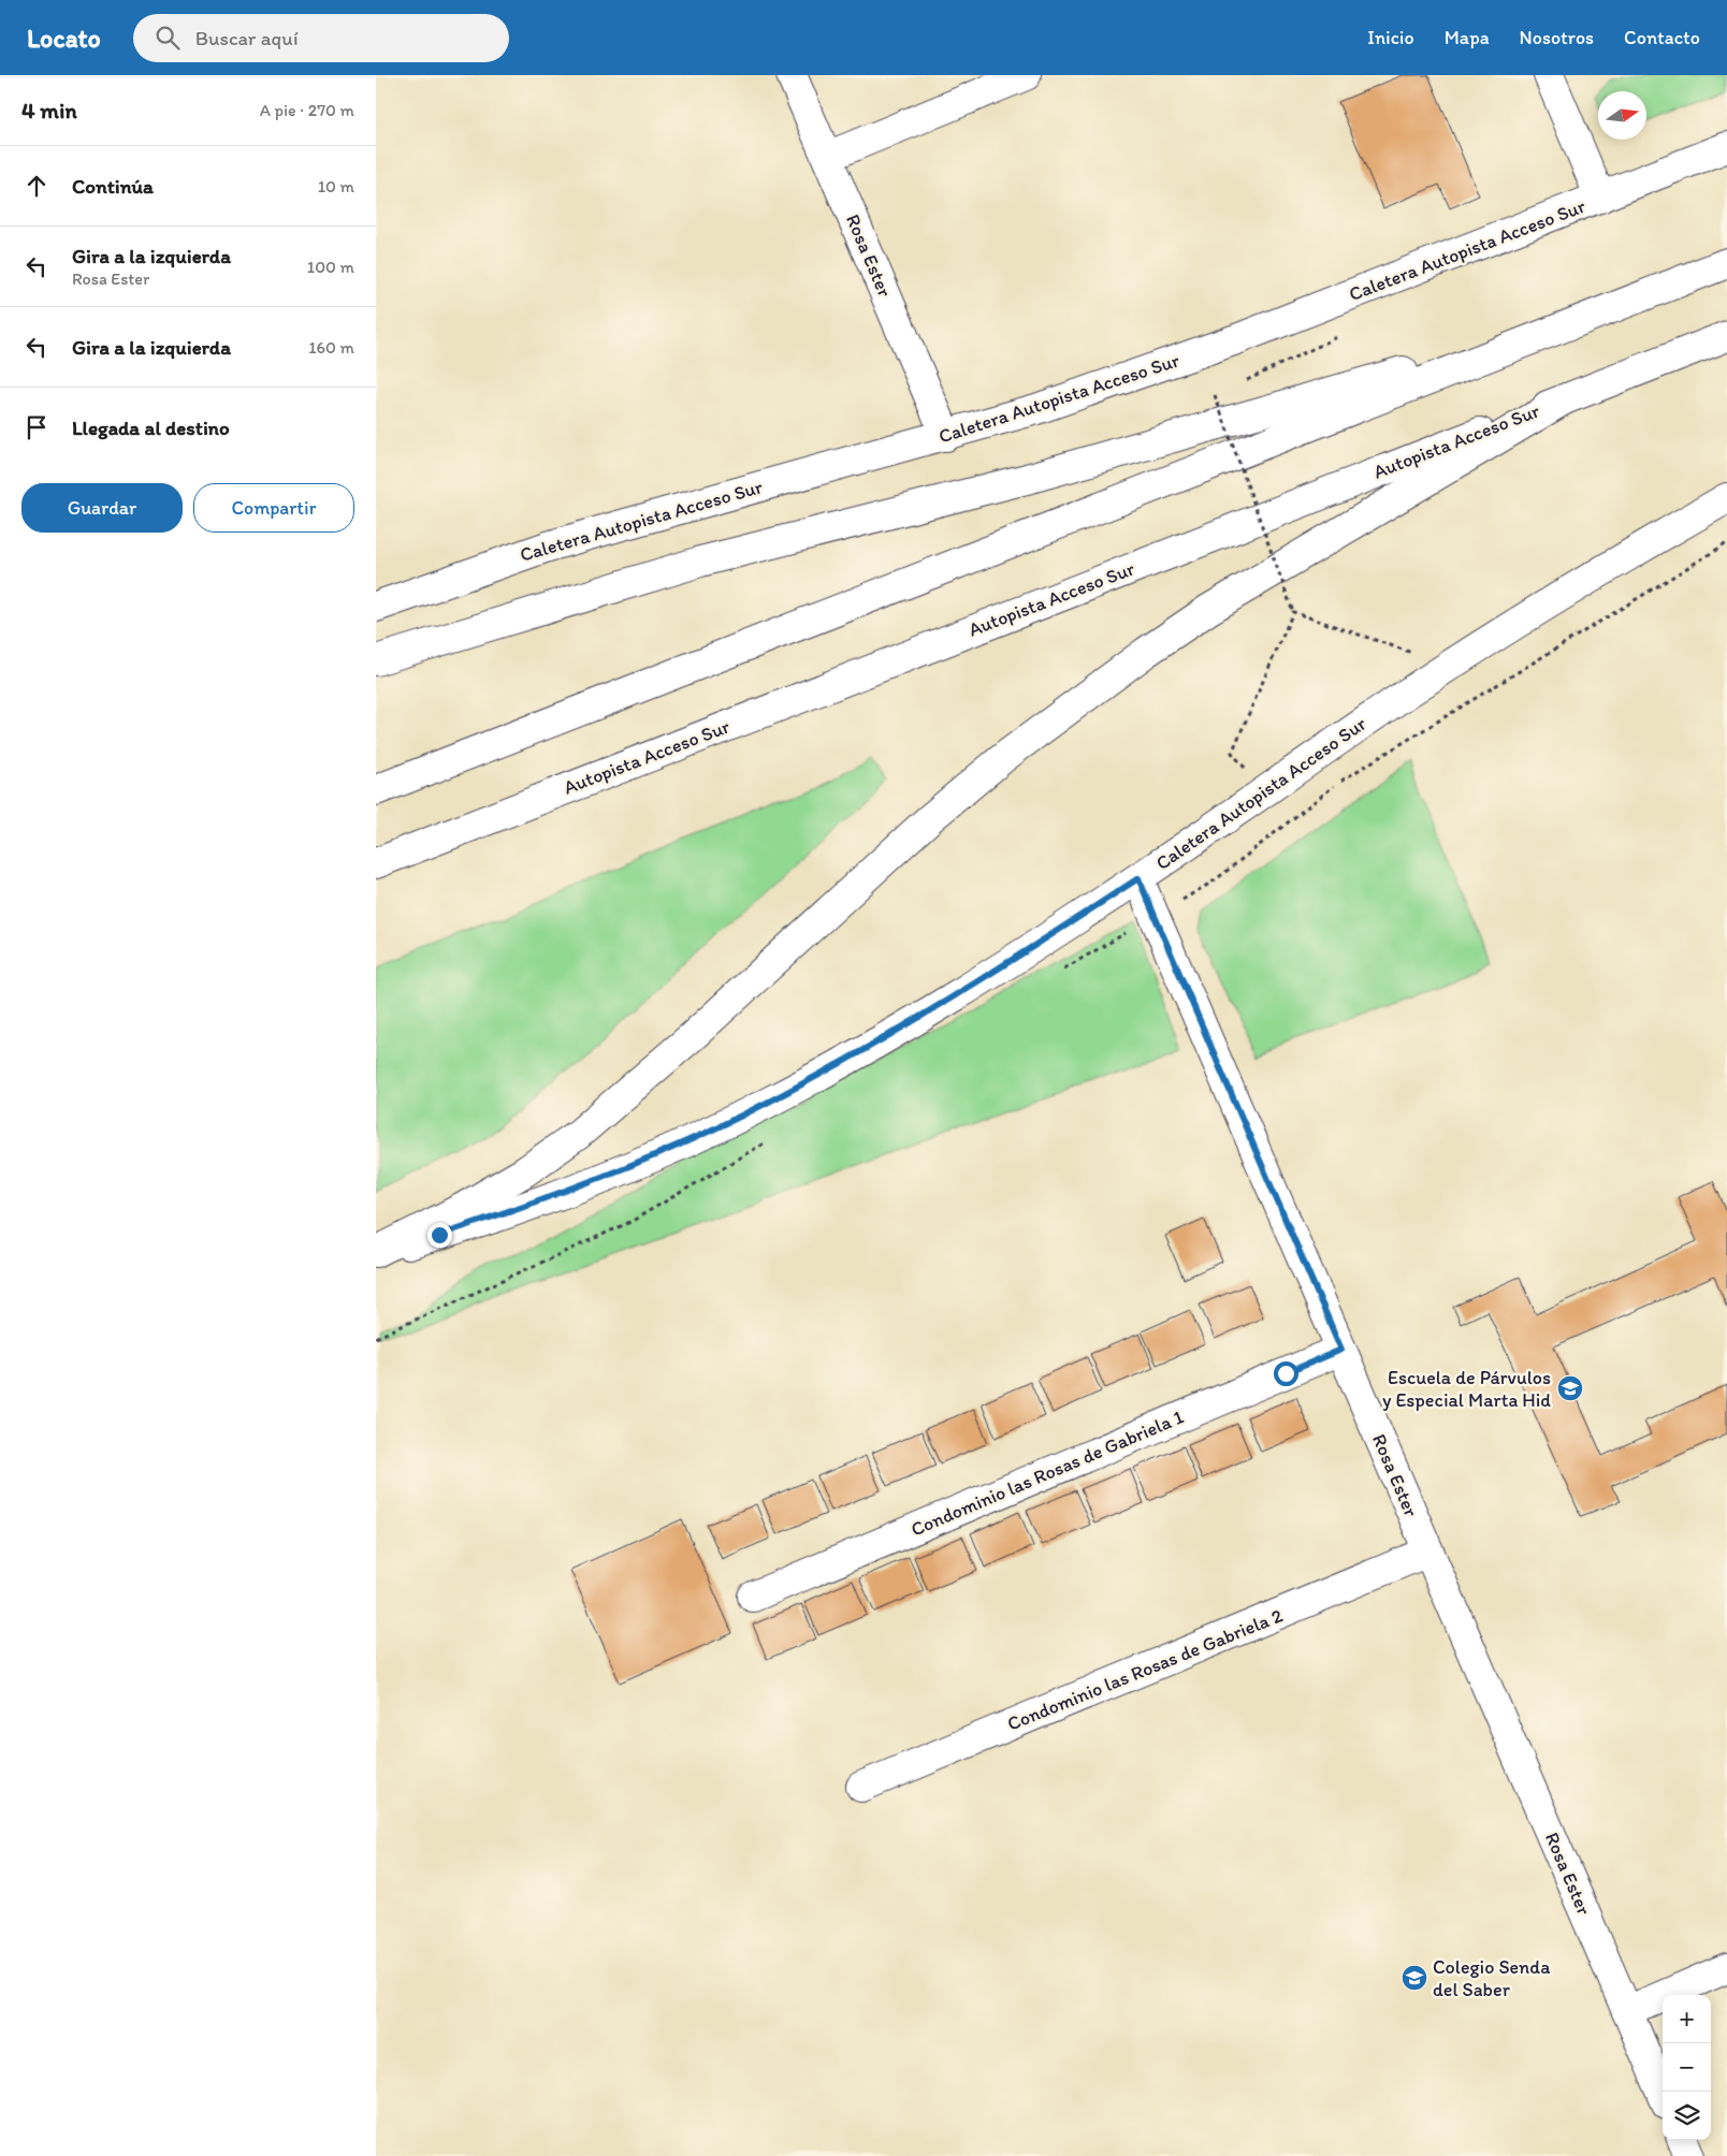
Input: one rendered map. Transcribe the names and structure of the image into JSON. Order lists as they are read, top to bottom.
{
  "streets": {
    "main road": [
      "Caletera Autopista Acceso Sur",
      "Rosa Ester",
      "Autopista Acceso Sur",
      "Condominio las Rosas de Gabriela 1",
      "Condominio las Rosas de Gabriela 2"
    ]
  },
  "crossings": [
    ["Caletera Autopista Acceso Sur", "Rosa Ester"],
    ["Rosa Ester", "Condominio las Rosas de Gabriela 1"],
    ["Rosa Ester", "Condominio las Rosas de Gabriela 2"]
  ],
  "places": {
    "school or university": ["Escuela de Párvulos y Especial Marta Hid", "Colegio Senda del Saber"]
  },
  "north": "right",
  "page": {
    "header": "Locato",
    "search": "Buscar aquí",
    "nav": [
      "Inicio",
      "Mapa",
      "Nosotros",
      "Contacto"
    ],
    "heading": ["4 min", "A pie · 270 m"],
    "list": [
      ["Continúa", "10 m"],
      ["Gira a la izquierda", "Rosa Ester", "100 m"],
      ["Gira a la izquierda", "160 m"],
      "Llegada al destino"
    ],
    "buttons": ["Guardar", "Compartir"],
    "map_buttons": ["+", "−"]
  }
}
